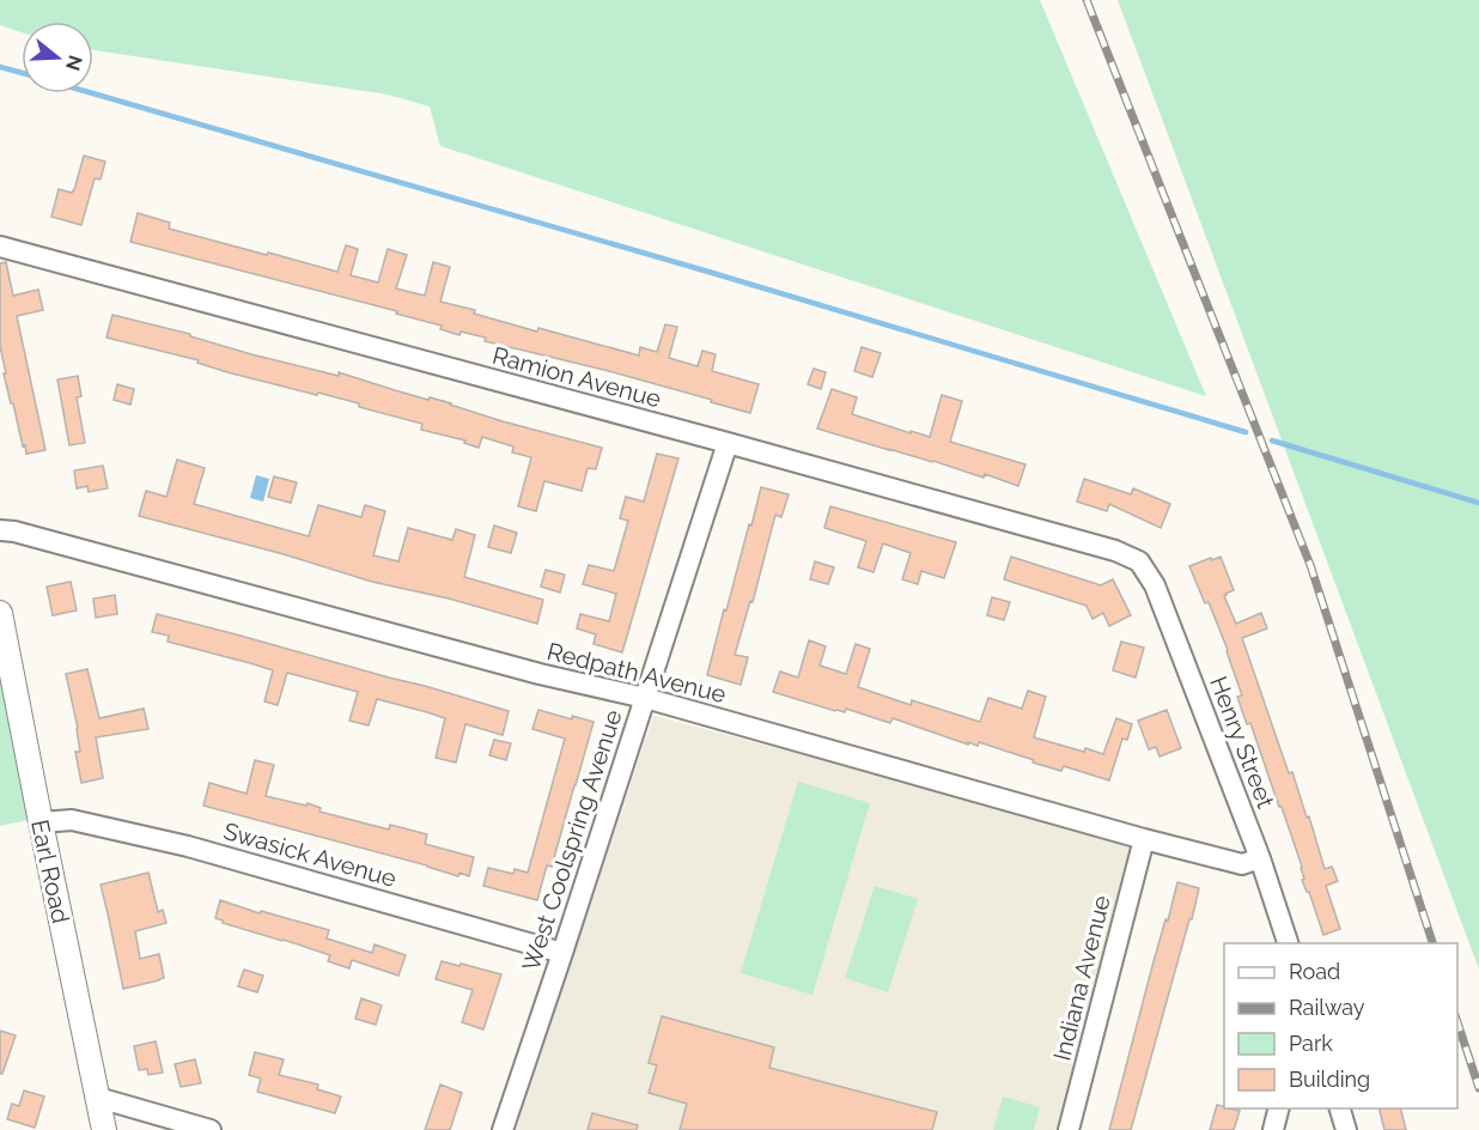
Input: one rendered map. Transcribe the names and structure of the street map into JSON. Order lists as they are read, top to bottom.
{
  "streets": {
    "street": [
      "Ramion Avenue",
      "Redpath Avenue",
      "Henry Street",
      "West Coolspring Avenue",
      "Swasick Avenue",
      "Earl Road",
      "Indiana Avenue"
    ]
  },
  "crossings": [
    ["Ramion Avenue", "Henry Street"],
    ["Ramion Avenue", "West Coolspring Avenue"],
    ["Redpath Avenue", "Henry Street"],
    ["Redpath Avenue", "West Coolspring Avenue"],
    ["Redpath Avenue", "Indiana Avenue"],
    ["West Coolspring Avenue", "Swasick Avenue"],
    ["Swasick Avenue", "Earl Road"]
  ],
  "legend": [
    "Road",
    "Railway",
    "Park",
    "Building"
  ],
  "north": "right"
}
